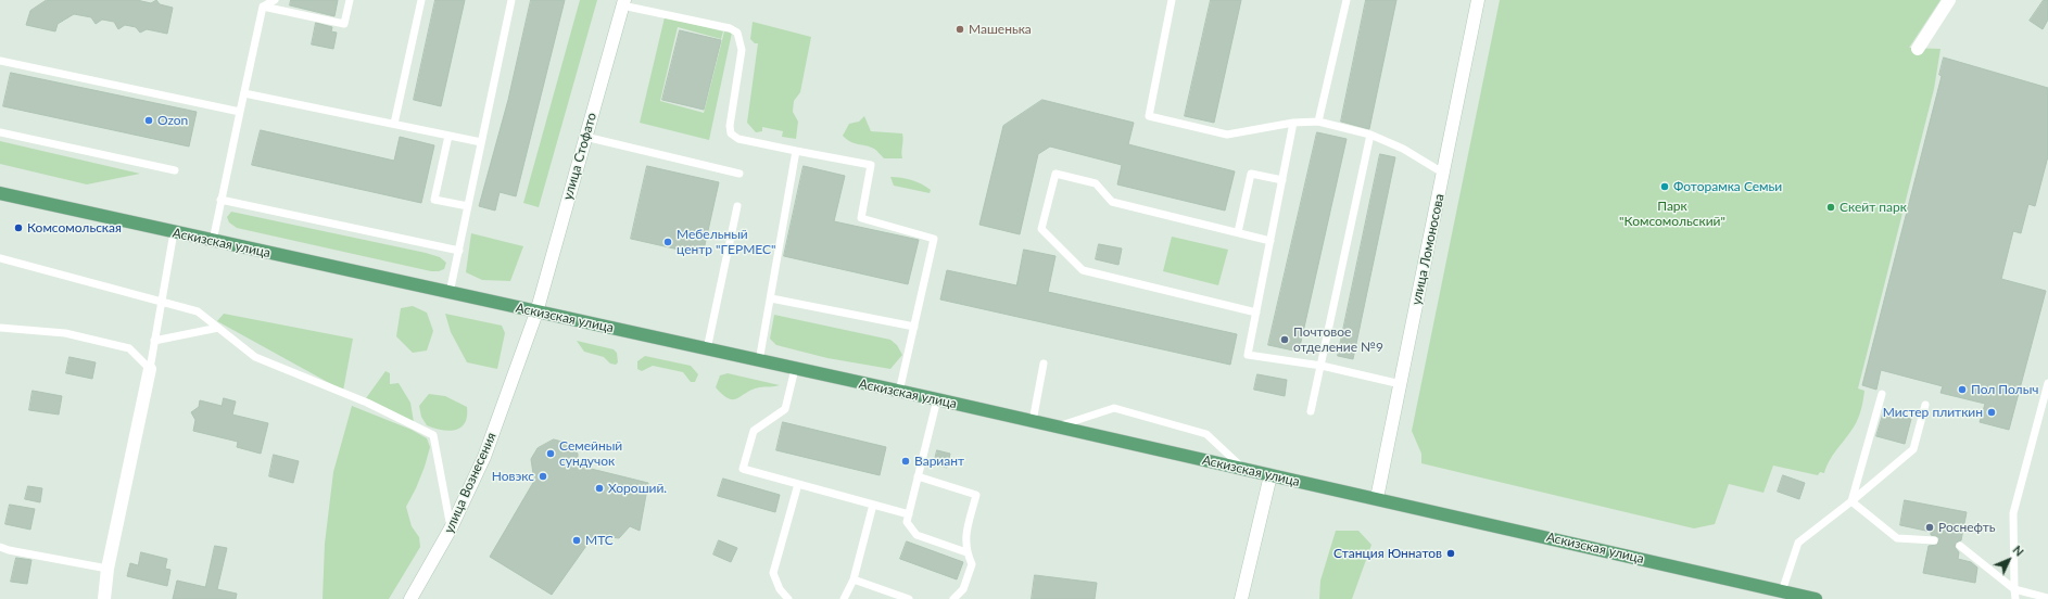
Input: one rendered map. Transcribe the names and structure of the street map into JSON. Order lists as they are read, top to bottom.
{
  "streets": {
    "main road": ["Аскизская улица"],
    "street": ["улица Стофато", "улица Ломоносова", "улица Вознесения"]
  },
  "crossings": [
    ["улица Стофато", "Аскизская улица"],
    ["улица Стофато", "улица Вознесения"],
    ["Аскизская улица", "улица Ломоносова"],
    ["Аскизская улица", "улица Вознесения"]
  ],
  "parks": ["Парк \"Комсомольский\""],
  "places": [
    "Машенька",
    "Ozon",
    "Фоторамка Семьи",
    "Скейт парк",
    "Комсомольская",
    "Мебельный центр \"ГЕРМЕС\"",
    "Почтовое отделение №9",
    "Пол Полыч",
    "Мистер плиткин",
    "Семейный сундучок",
    "Вариант",
    "Новэкс",
    "Хороший.",
    "Роснефть",
    "МТС",
    "Станция Юннатов"
  ],
  "north": "top right"
}
